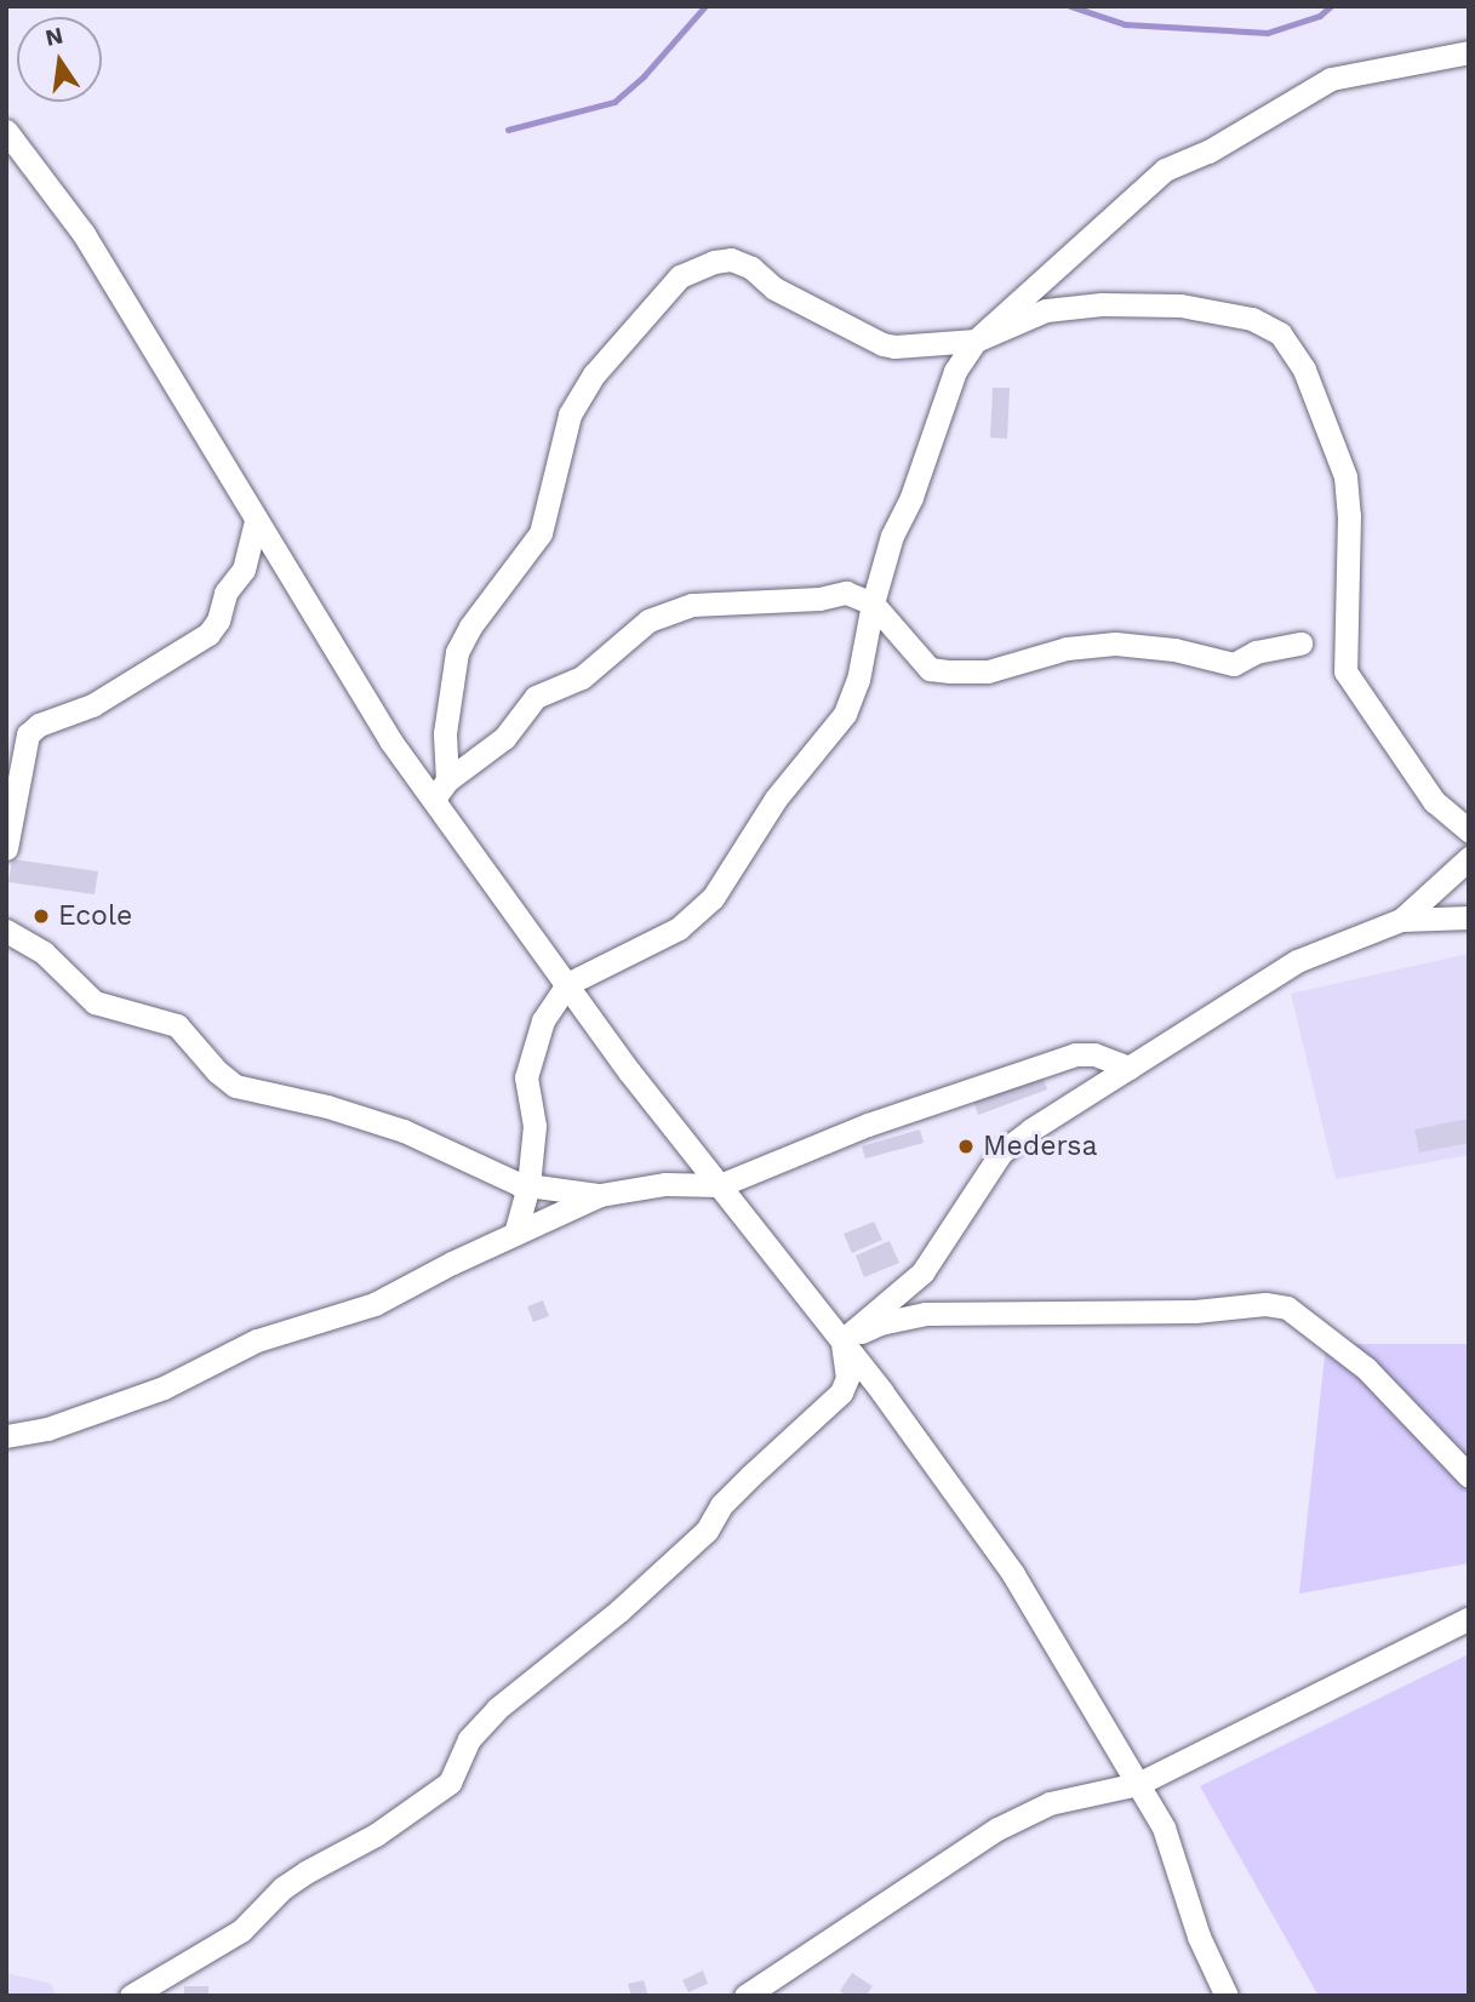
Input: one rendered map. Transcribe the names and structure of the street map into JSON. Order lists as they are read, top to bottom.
{
  "places": ["Ecole", "Medersa"],
  "north": "top"
}
